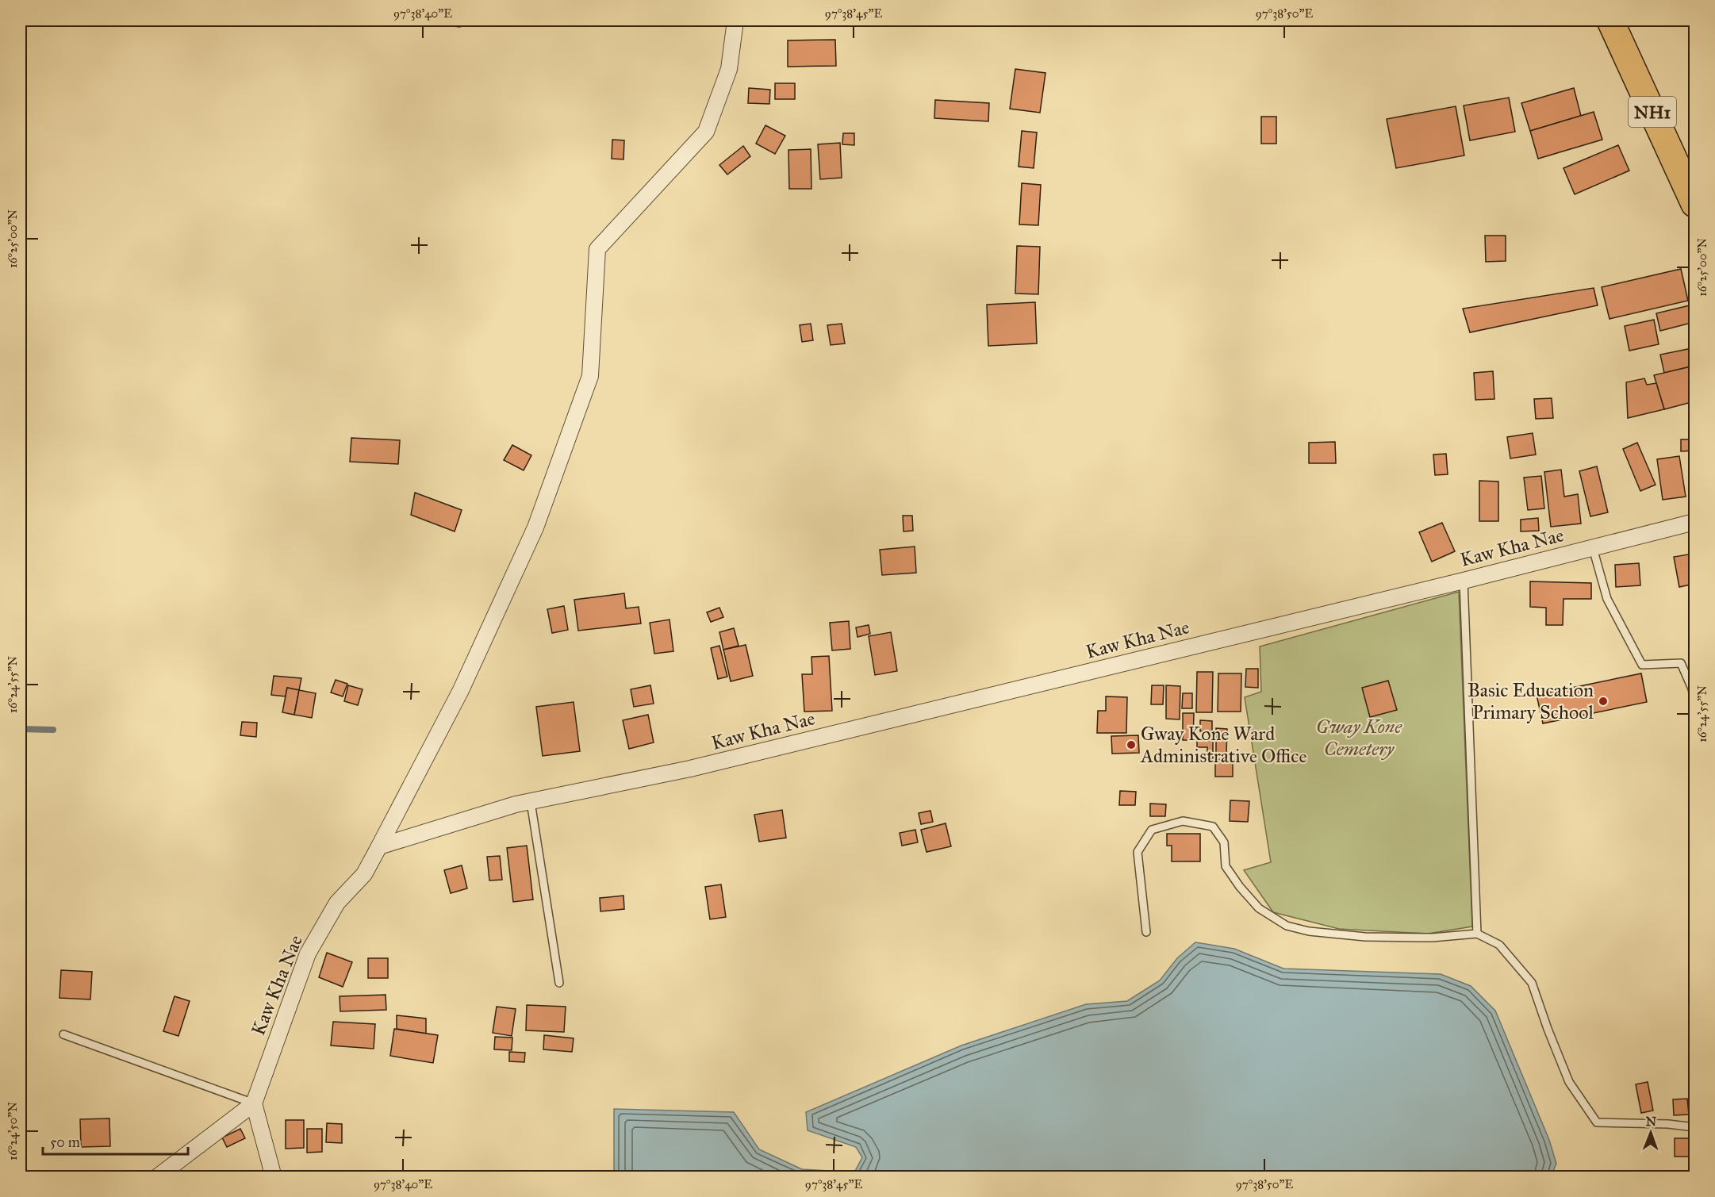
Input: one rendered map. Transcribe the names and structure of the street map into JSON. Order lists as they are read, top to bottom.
{
  "streets": {
    "highway": ["NH1"],
    "street": ["Kaw Kha Nae"]
  },
  "parks": ["Gway Kone Cemetery"],
  "places": ["Basic Education Primary School", "Gway Kone Ward Administrative Office"],
  "scale_bar": "50 m",
  "north": "top",
  "coordinates": [
    "97°38'40\"E",
    "97°38'45\"E",
    "97°38'50\"E",
    "16°25'00\"N",
    "16°24'55\"N",
    "16°24'50\"N"
  ]
}
